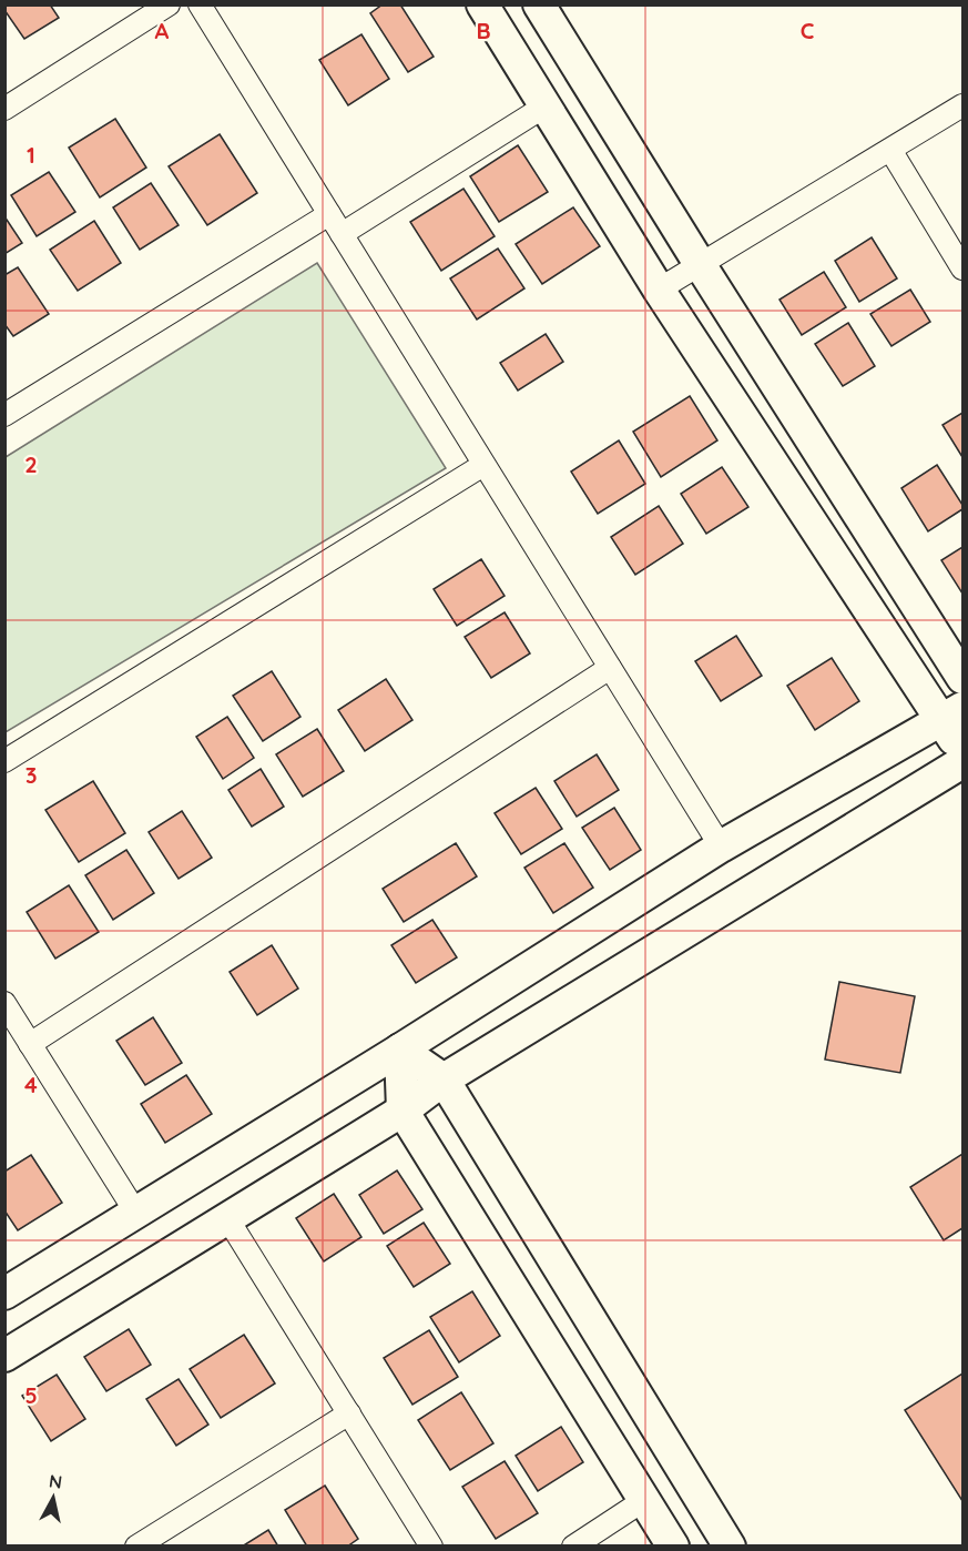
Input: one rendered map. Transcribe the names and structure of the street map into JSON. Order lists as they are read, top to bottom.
{
  "north": "top",
  "grid": {
    "columns": ["A", "B", "C"],
    "rows": [
      "1",
      "2",
      "3",
      "4",
      "5"
    ]
  }
}
